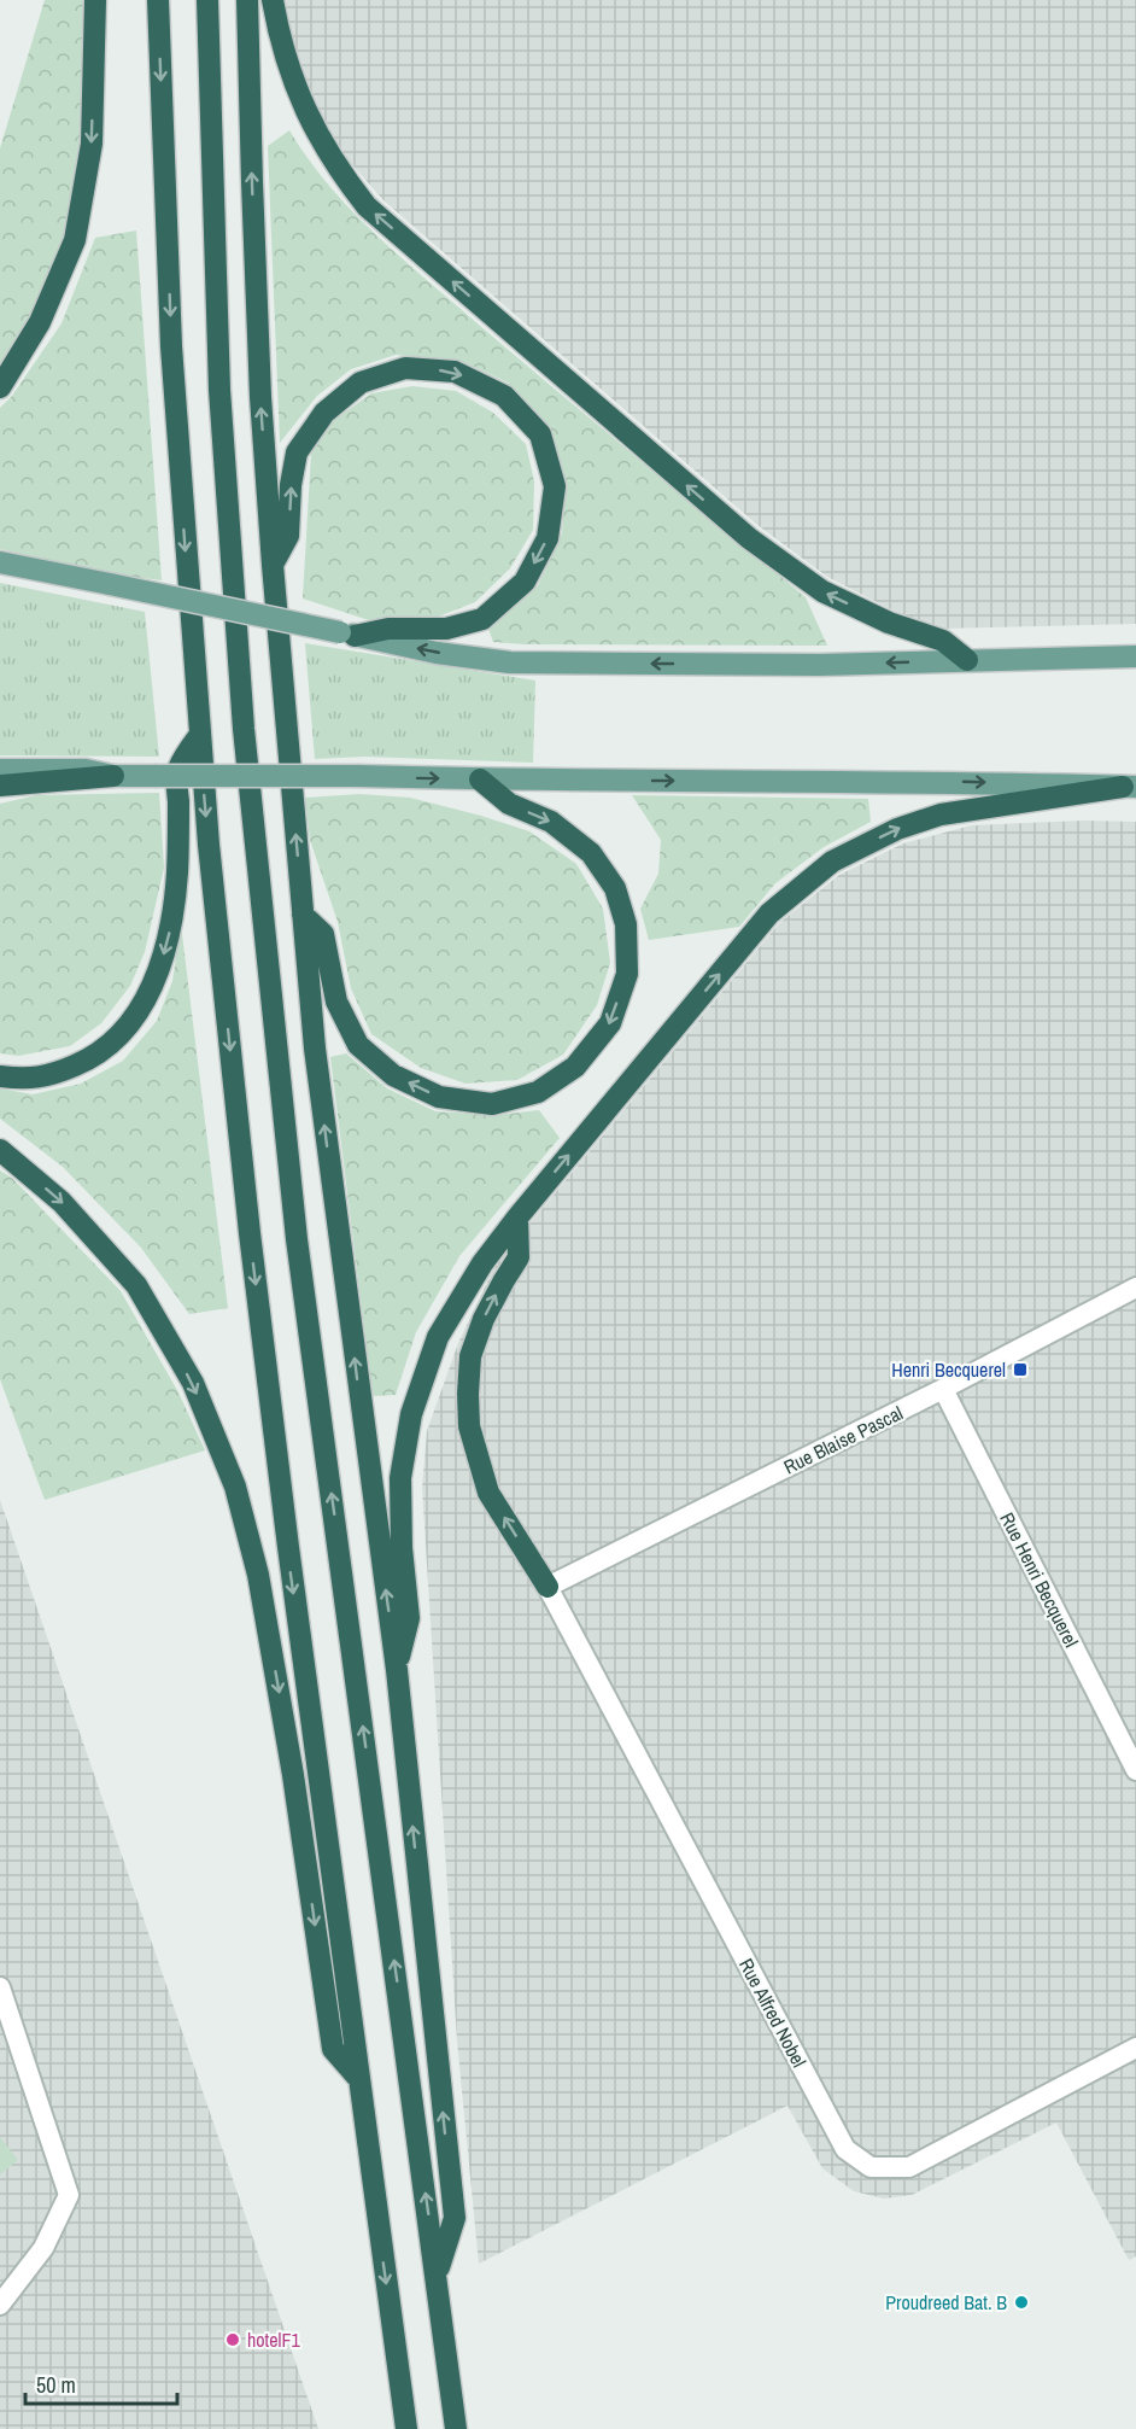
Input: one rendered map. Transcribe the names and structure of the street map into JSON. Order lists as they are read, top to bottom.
{
  "streets": {
    "street": ["Rue Blaise Pascal", "Rue Henri Becquerel", "Rue Alfred Nobel"]
  },
  "crossings": [
    ["Rue Blaise Pascal", "Rue Henri Becquerel"],
    ["Rue Blaise Pascal", "Rue Alfred Nobel"]
  ],
  "places": {
    "transit": ["Henri Becquerel"],
    "other": ["Proudreed Bat. B", "hotelF1"]
  },
  "scale_bar": "50 m"
}
